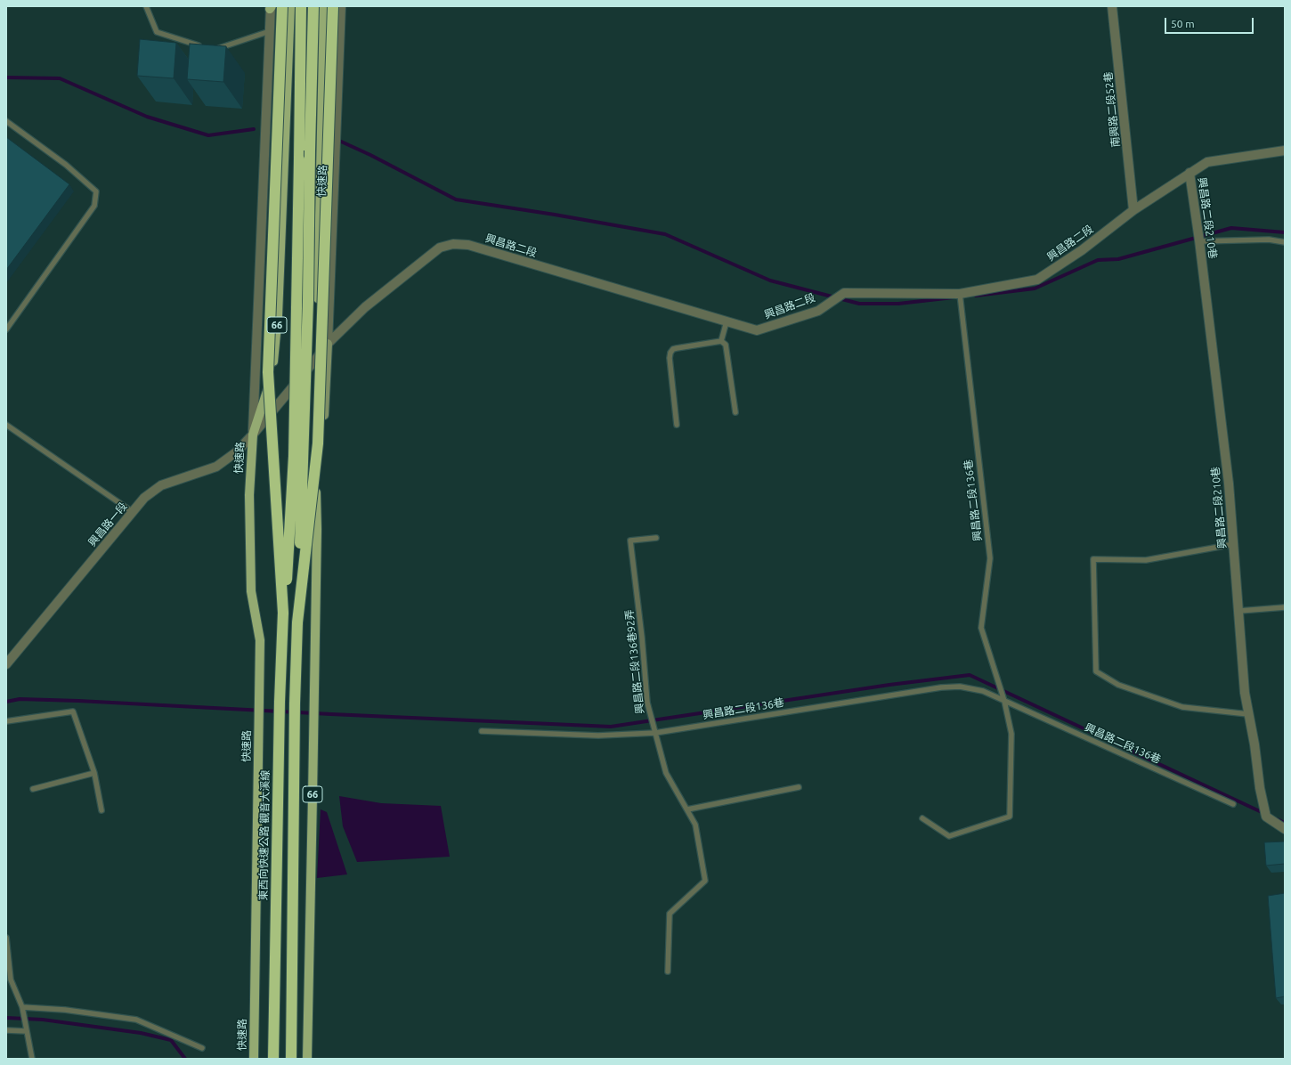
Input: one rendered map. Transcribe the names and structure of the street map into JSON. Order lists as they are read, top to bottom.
{
  "streets": {
    "highway": ["66", "東西向快速公路 觀音大溪線"],
    "main road": ["快速路"],
    "street": [
      "南興路二段52巷",
      "興昌路二段210巷",
      "興昌路二段",
      "興昌路一段"
    ],
    "lane": ["興昌路二段136巷", "興昌路二段136巷92弄"]
  },
  "crossings": [
    ["南興路二段52巷", "興昌路二段"],
    ["快速路", "興昌路二段"],
    ["快速路", "興昌路一段"],
    ["興昌路二段210巷", "興昌路二段"],
    ["興昌路二段", "興昌路二段136巷"],
    ["興昌路二段", "興昌路一段"],
    ["66", "東西向快速公路 觀音大溪線"],
    ["興昌路二段136巷", "興昌路二段136巷92弄"]
  ],
  "scale_bar": "50 m"
}
